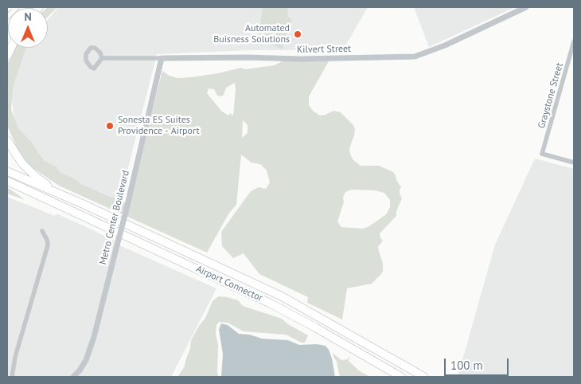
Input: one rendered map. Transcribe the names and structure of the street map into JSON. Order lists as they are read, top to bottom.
{
  "streets": {
    "highway": ["Airport Connector"],
    "street": ["Kilvert Street", "Graystone Street", "Metro Center Boulevard"]
  },
  "crossings": [
    ["Kilvert Street", "Metro Center Boulevard"]
  ],
  "places": ["Automated Buisness Solutions", "Sonesta ES Suites Providence - Airport"],
  "scale_bar": "100 m",
  "north": "top"
}
